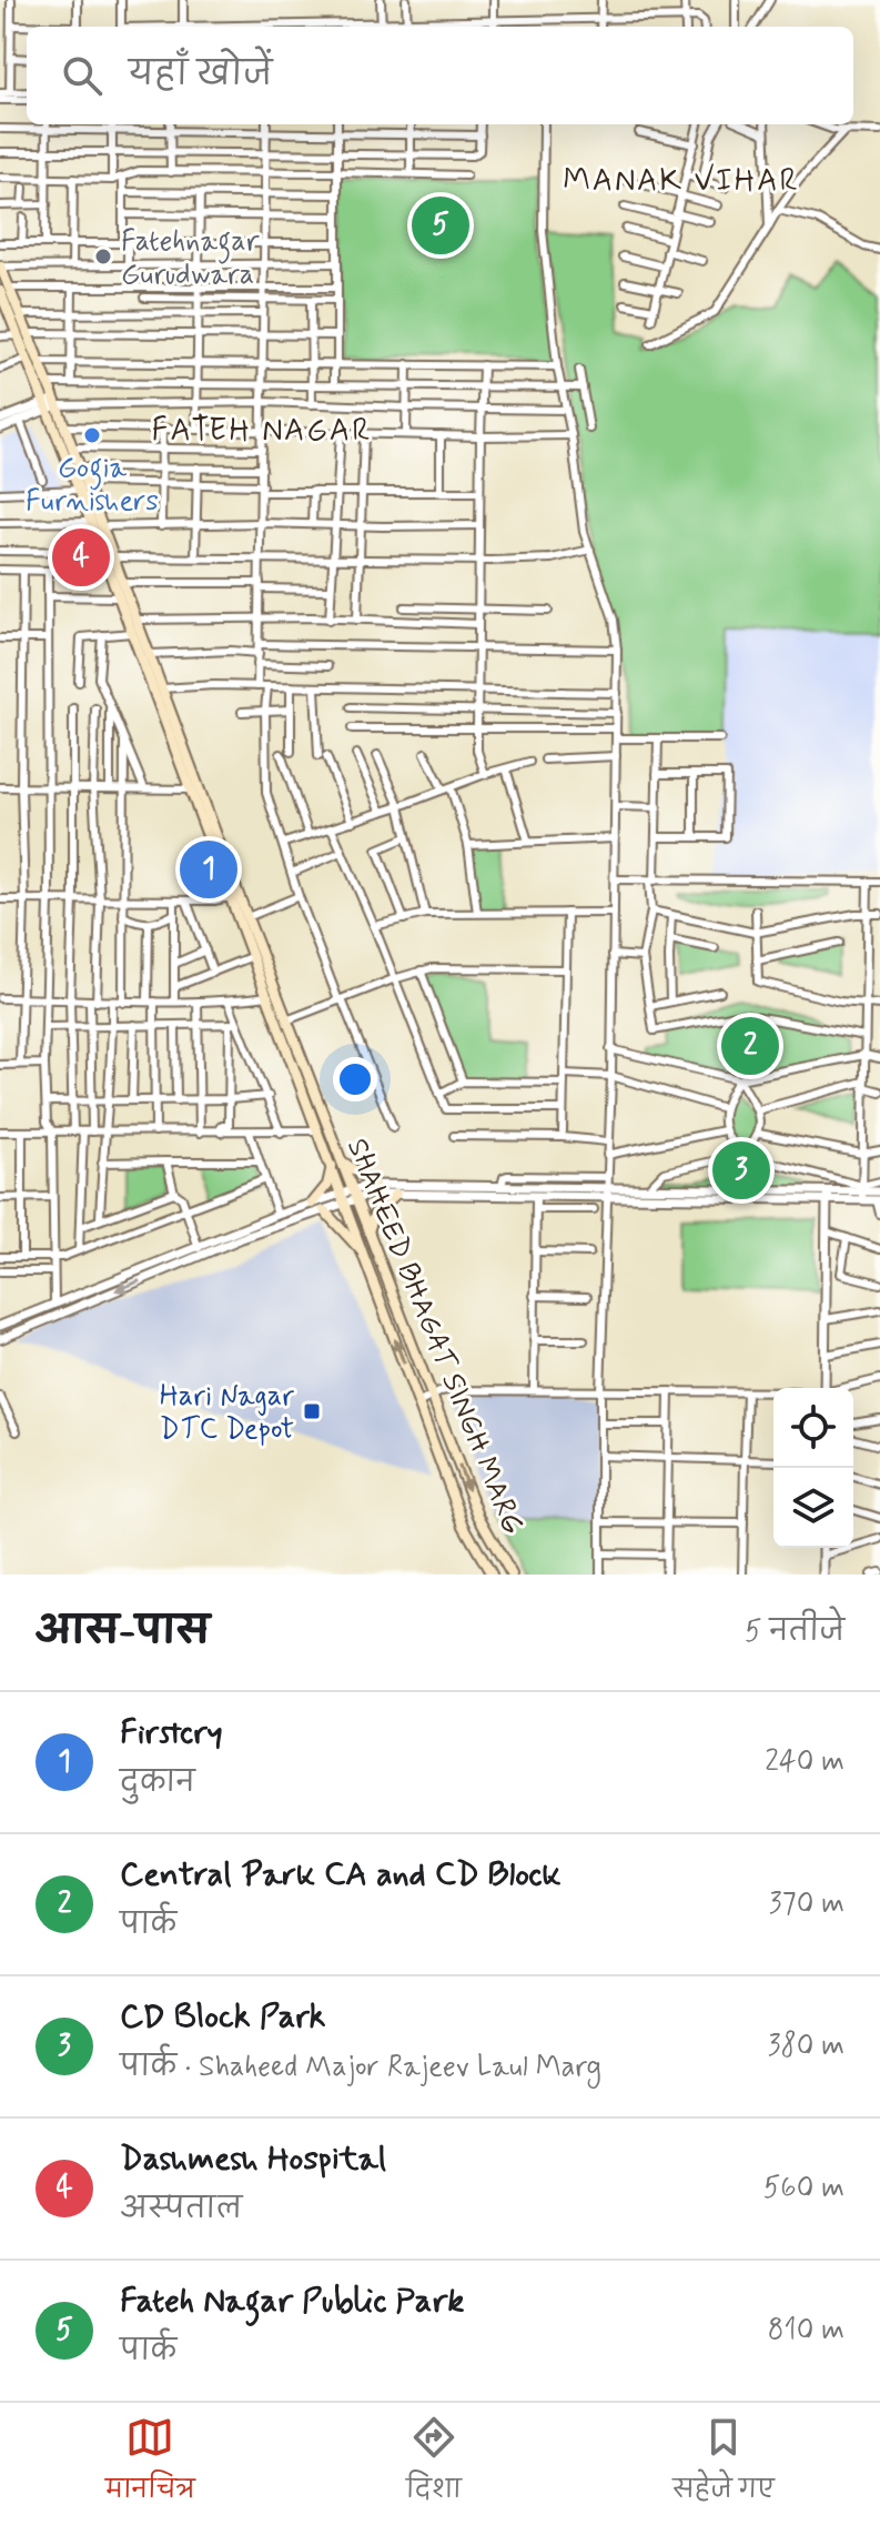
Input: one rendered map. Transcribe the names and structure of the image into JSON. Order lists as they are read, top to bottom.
{
  "streets": {
    "main road": ["SHAHEED BHAGAT SINGH MARG"]
  },
  "districts": ["MANAK VIHAR", "FATEH NAGAR"],
  "places": {
    "other": ["Fatehnagar Gurudwara", "Gogia Furnishers"],
    "transit": ["Hari Nagar DTC Depot"]
  },
  "page": {
    "search": "यहाँ खोजें",
    "pins": [
      "5",
      "4",
      "1",
      "2",
      "3"
    ],
    "heading": ["आस-पास", "5 नतीजे"],
    "list": [
      {
        "mark": "1",
        "name": "Firstcry",
        "note": "दुकान",
        "value": "240 m"
      },
      {
        "mark": "2",
        "name": "Central Park CA and CD Block",
        "note": "पार्क",
        "value": "370 m"
      },
      {
        "mark": "3",
        "name": "CD Block Park",
        "note": "पार्क · Shaheed Major Rajeev Laul Marg",
        "value": "380 m"
      },
      {
        "mark": "4",
        "name": "Dashmesh Hospital",
        "note": "अस्पताल",
        "value": "560 m"
      },
      {
        "mark": "5",
        "name": "Fateh Nagar Public Park",
        "note": "पार्क",
        "value": "810 m"
      }
    ],
    "nav": ["मानचित्र", "दिशा", "सहेजे गए"]
  }
}
